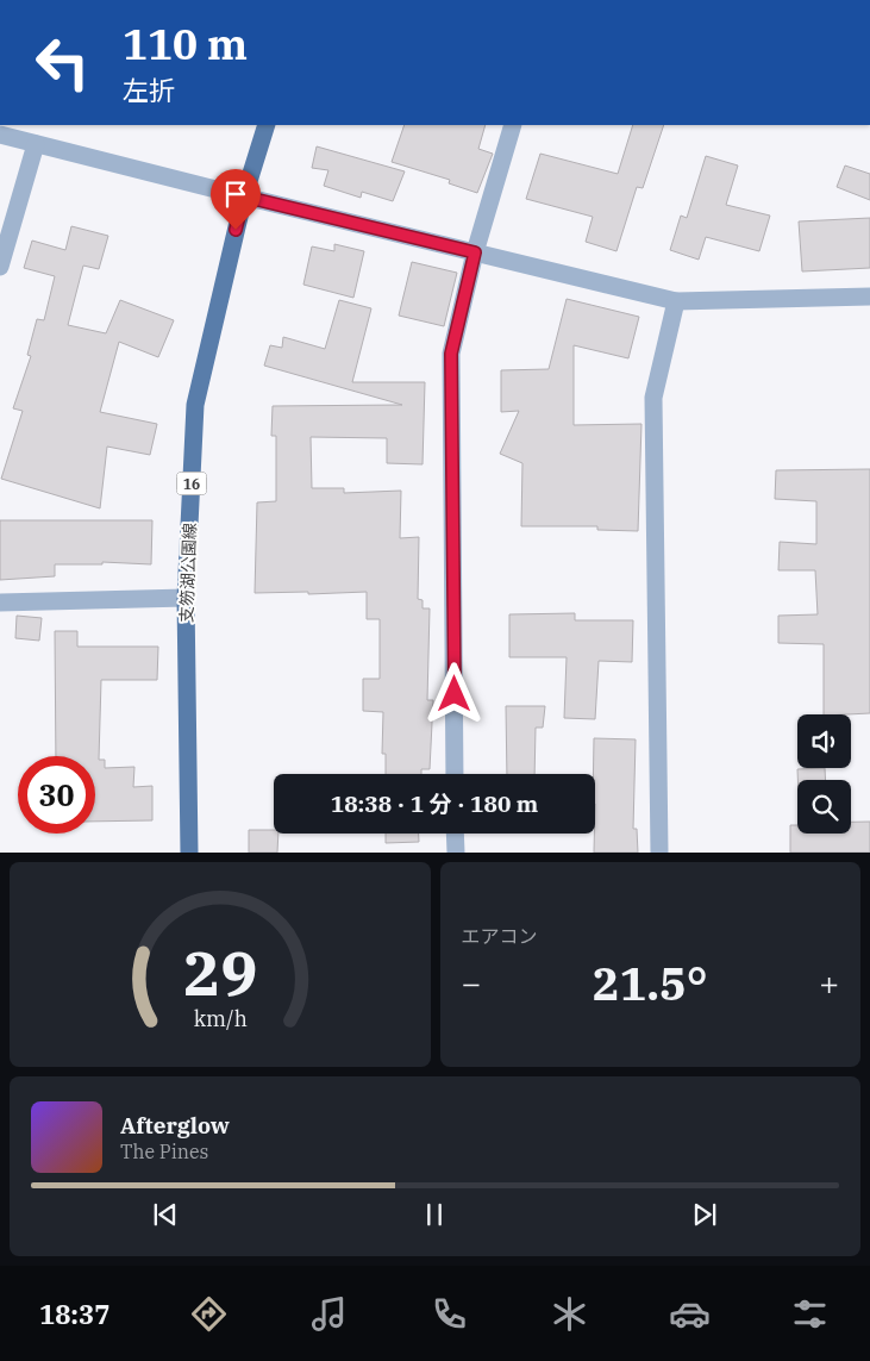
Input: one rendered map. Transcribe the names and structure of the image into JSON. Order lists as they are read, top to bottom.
{
  "streets": {
    "main road": ["16", "支笏湖公園線"]
  },
  "page": {
    "turn": ["110 m", "左折"],
    "limit": "30",
    "trip": "18:38 · 1 分 · 180 m",
    "tile": "エアコン",
    "heat": ["−", "21.5°", "+"],
    "song": ["Afterglow", "The Pines"],
    "tabs": "18:37",
    "gauge": ["29", "km/h"]
  }
}
